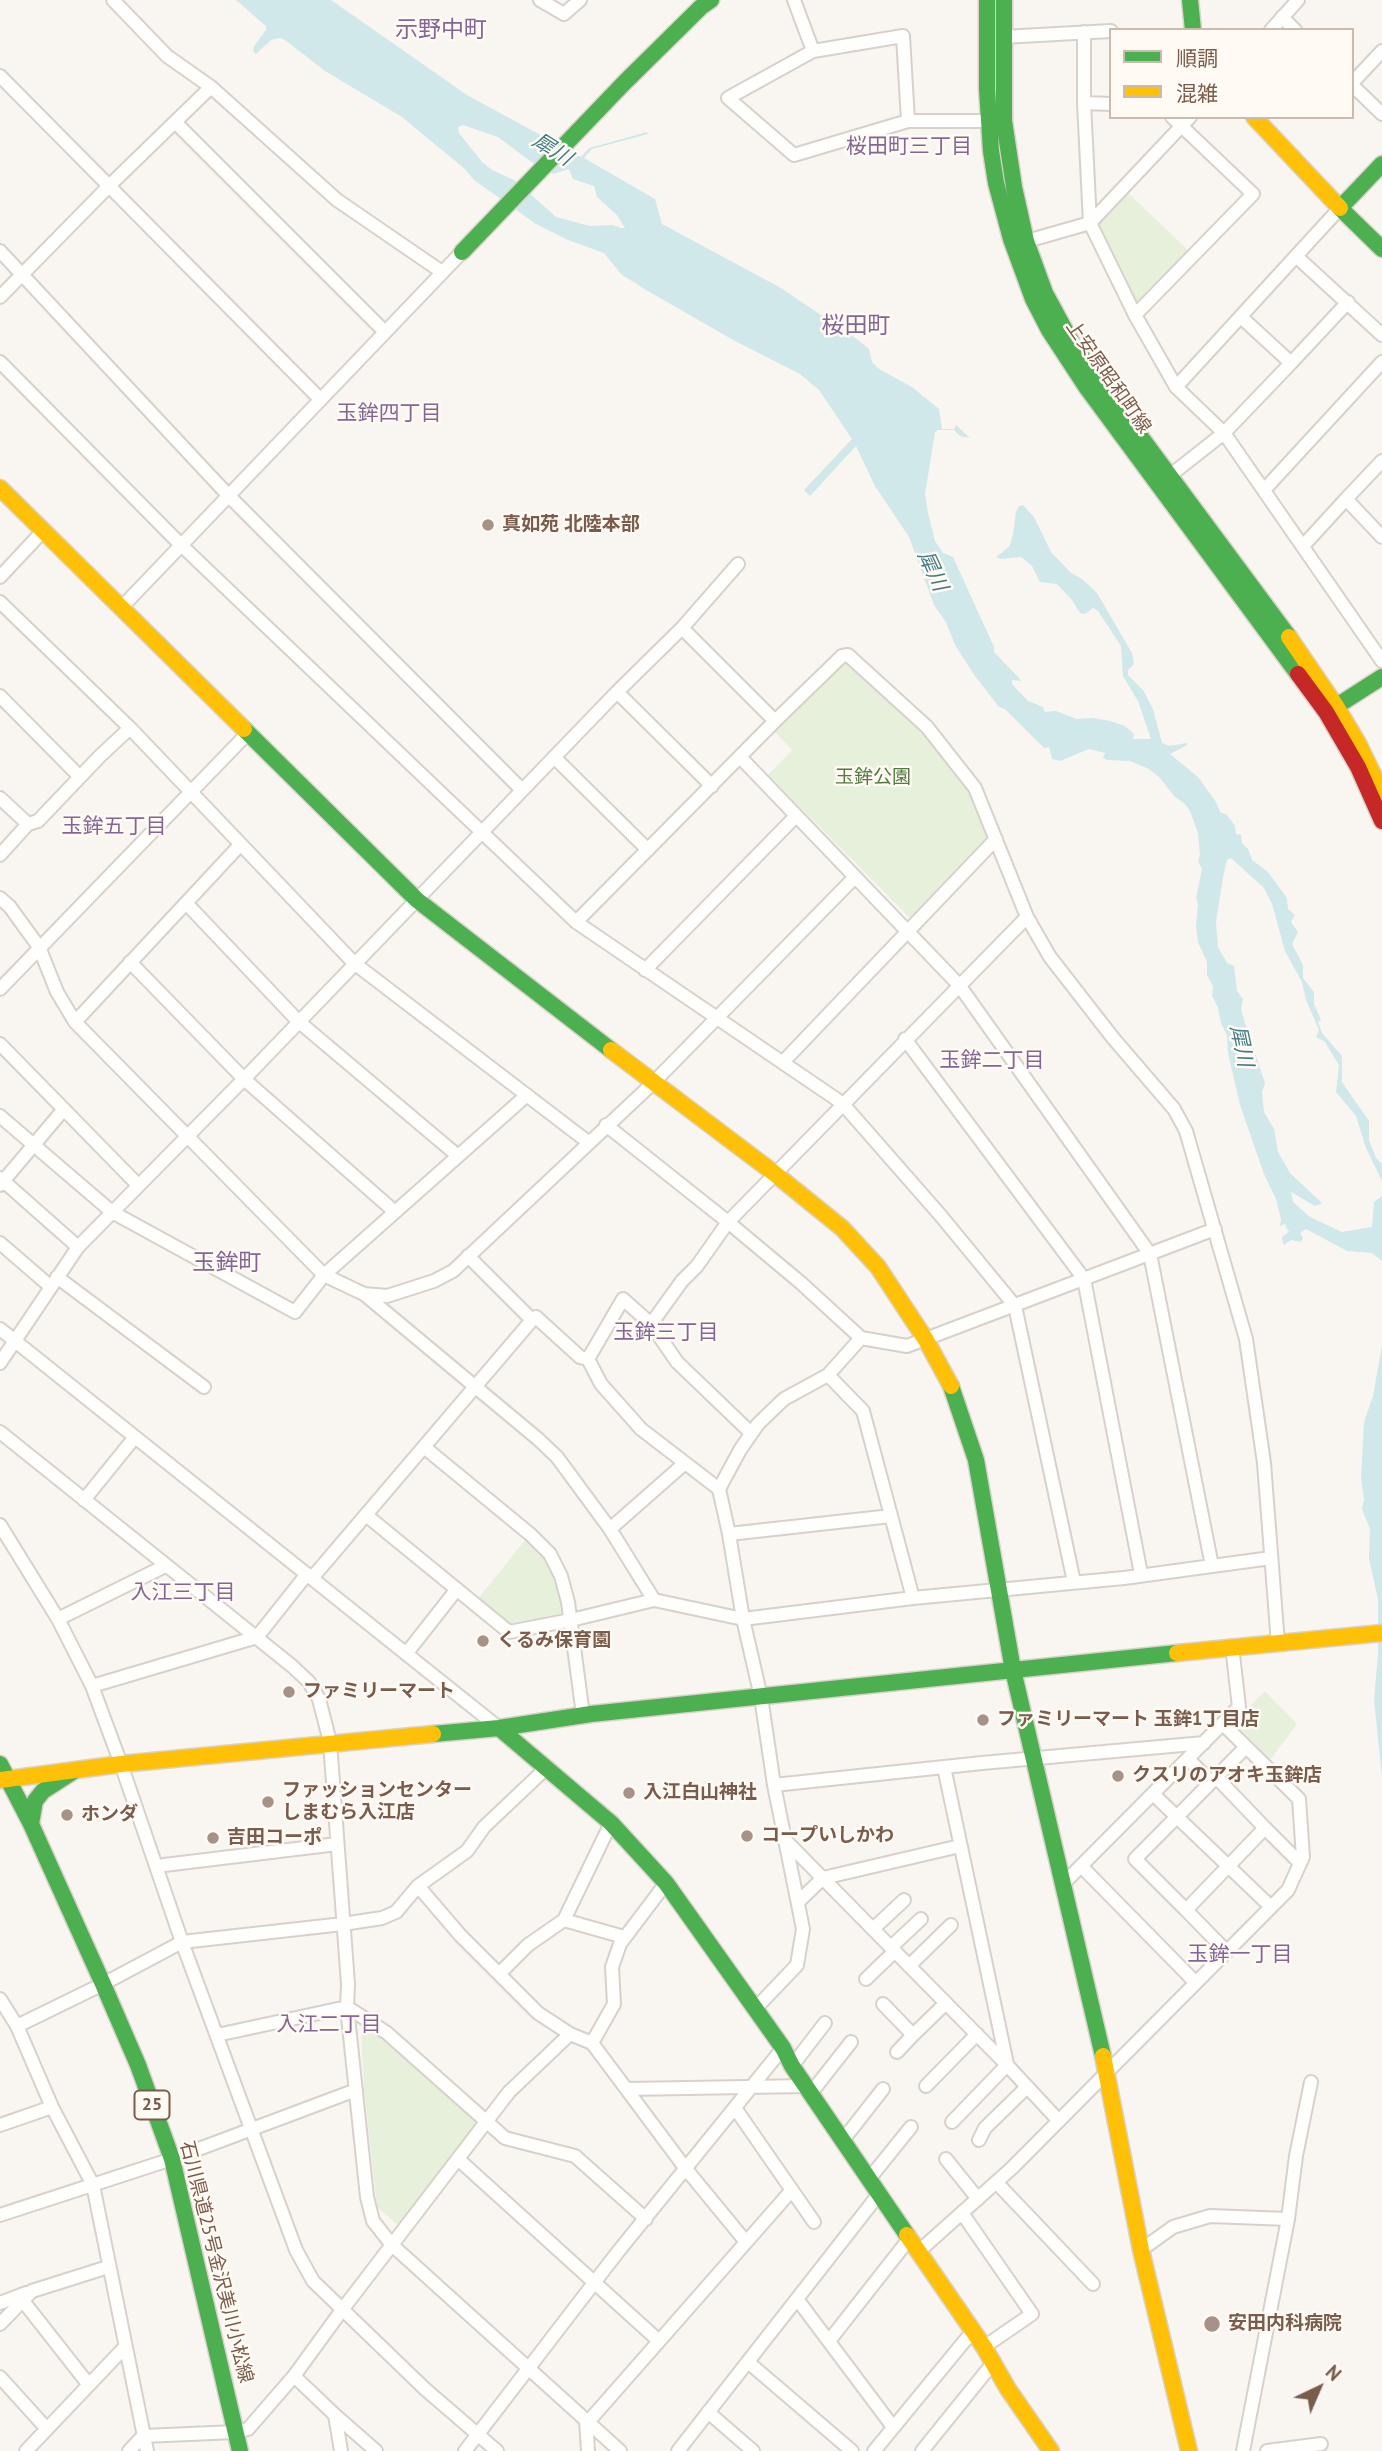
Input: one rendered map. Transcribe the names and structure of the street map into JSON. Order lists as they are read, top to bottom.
{
  "streets": {
    "street": ["上安原昭和町線", "25", "石川県道25号金沢美川小松線"]
  },
  "districts": [
    "示野中町",
    "桜田町三丁目",
    "桜田町",
    "玉鉾四丁目",
    "玉鉾五丁目",
    "玉鉾二丁目",
    "玉鉾町",
    "玉鉾三丁目",
    "入江三丁目",
    "玉鉾一丁目",
    "入江二丁目"
  ],
  "water": ["犀川"],
  "parks": ["玉鉾公園"],
  "places": [
    "真如苑 北陸本部",
    "くるみ保育園",
    "ファミリーマート",
    "ファミリーマート 玉鉾1丁目店",
    "クスリのアオキ玉鉾店",
    "入江白山神社",
    "ファッションセンター しまむら入江店",
    "ホンダ",
    "コープいしかわ",
    "吉田コーポ",
    "安田内科病院"
  ],
  "legend": ["順調", "混雑"],
  "north": "top right"
}
